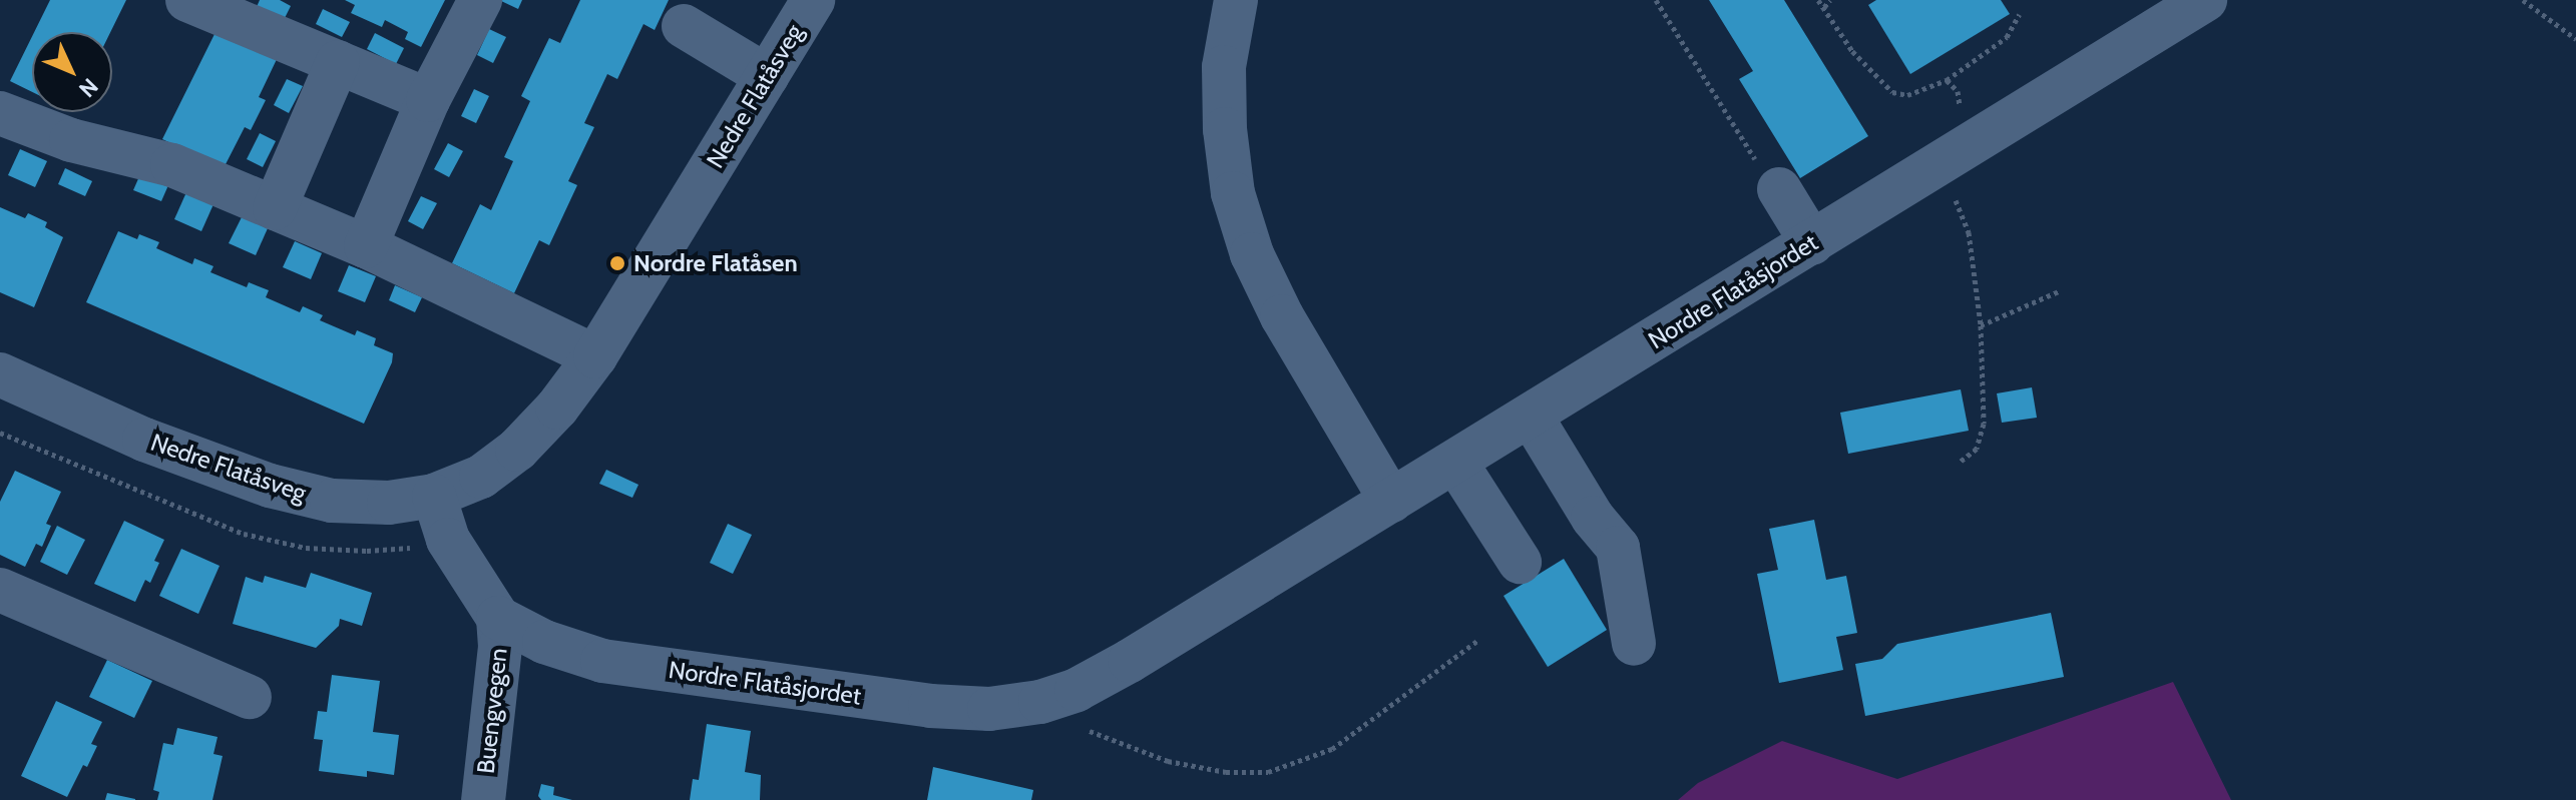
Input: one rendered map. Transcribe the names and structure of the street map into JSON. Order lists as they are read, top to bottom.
{
  "streets": {
    "street": ["Nedre Flatåsveg", "Nordre Flatåsjordet", "Buengvegen"]
  },
  "crossings": [
    ["Nedre Flatåsveg", "Buengvegen"],
    ["Nordre Flatåsjordet", "Buengvegen"]
  ],
  "places": ["Nordre Flatåsen"],
  "north": "bottom right"
}
